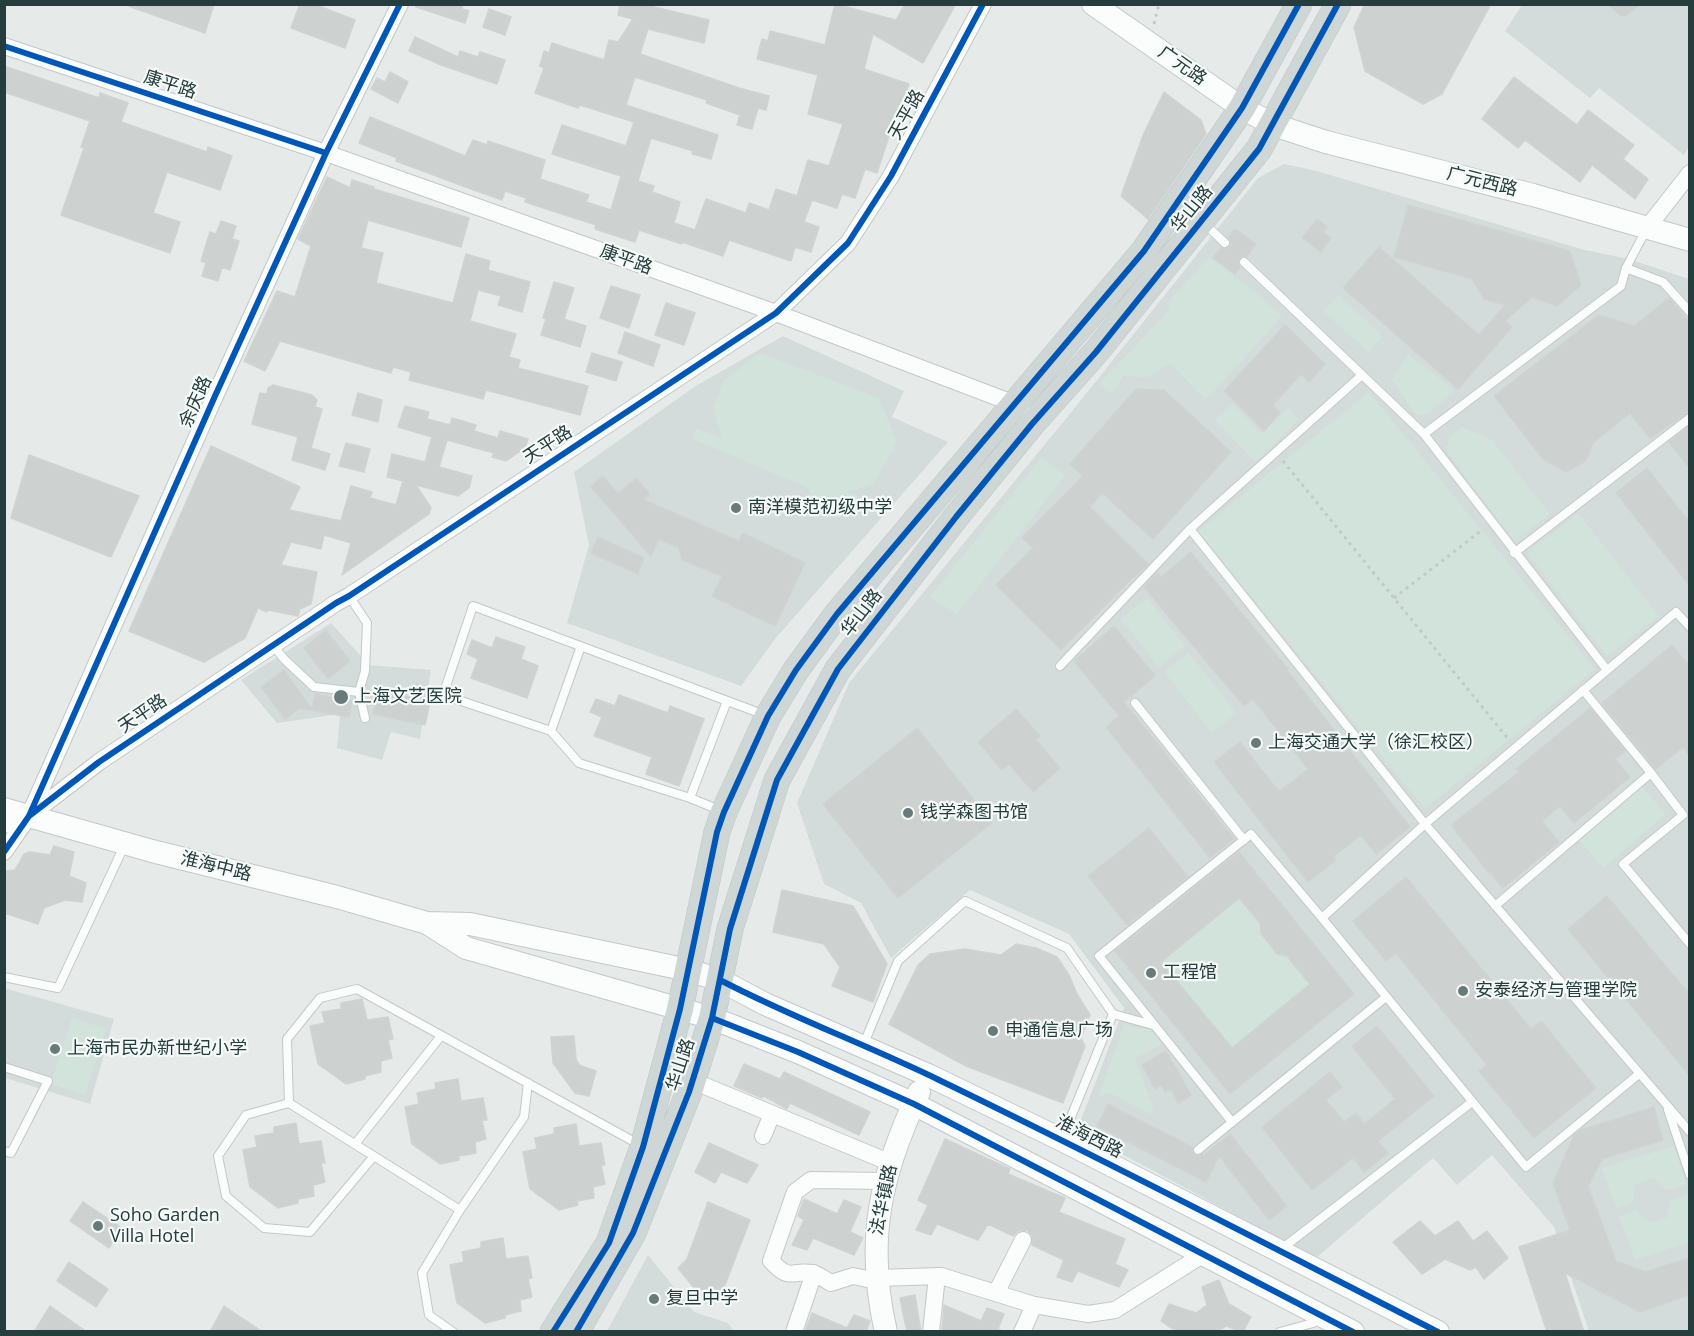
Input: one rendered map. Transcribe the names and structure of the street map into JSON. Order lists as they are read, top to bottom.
{
  "streets": {
    "main road": [
      "广元路",
      "广元西路",
      "华山路",
      "淮海中路",
      "淮海西路",
      "法华镇路"
    ],
    "street": ["康平路", "天平路", "余庆路"]
  },
  "crossings": [
    ["广元路", "广元西路"],
    ["广元路", "华山路"],
    ["康平路", "天平路"],
    ["康平路", "华山路"],
    ["康平路", "余庆路"],
    ["天平路", "余庆路"],
    ["天平路", "淮海中路"],
    ["广元西路", "华山路"],
    ["华山路", "淮海中路"],
    ["华山路", "淮海西路"],
    ["余庆路", "淮海中路"],
    ["淮海中路", "淮海西路"],
    ["淮海西路", "法华镇路"]
  ],
  "places": [
    "南洋模范初级中学",
    "上海文艺医院",
    "上海交通大学（徐汇校区）",
    "钱学森图书馆",
    "工程馆",
    "安泰经济与管理学院",
    "申通信息广场",
    "上海市民办新世纪小学",
    "Soho Garden Villa Hotel",
    "复旦中学"
  ]
}
